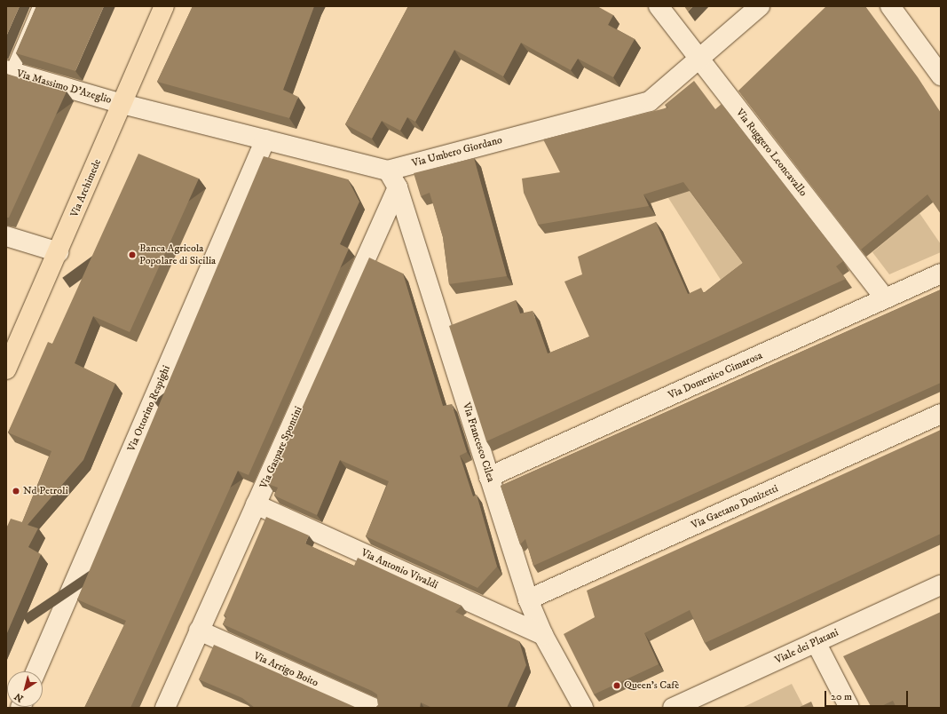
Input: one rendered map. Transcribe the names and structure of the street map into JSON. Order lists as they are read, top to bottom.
{
  "streets": {
    "main road": ["Via Archimede"],
    "street": [
      "Via Massimo D'Azeglio",
      "Via Umbero Giordano",
      "Via Ruggero Leoncavallo",
      "Via Domenico Cimarosa",
      "Via Ottorino Respighi",
      "Via Francesco Cilea",
      "Via Gaspare Spontini",
      "Via Gaetano Donizetti",
      "Via Antonio Vivaldi",
      "Viale dei Platani",
      "Via Arrigo Boito"
    ]
  },
  "crossings": [
    ["Via Massimo D'Azeglio", "Via Umbero Giordano"],
    ["Via Massimo D'Azeglio", "Via Archimede"],
    ["Via Umbero Giordano", "Via Ruggero Leoncavallo"],
    ["Via Umbero Giordano", "Via Archimede"],
    ["Via Umbero Giordano", "Via Ottorino Respighi"],
    ["Via Umbero Giordano", "Via Francesco Cilea"],
    ["Via Ruggero Leoncavallo", "Via Domenico Cimarosa"],
    ["Via Domenico Cimarosa", "Via Francesco Cilea"],
    ["Via Francesco Cilea", "Via Gaspare Spontini"],
    ["Via Francesco Cilea", "Via Gaetano Donizetti"],
    ["Via Francesco Cilea", "Via Antonio Vivaldi"],
    ["Via Gaspare Spontini", "Via Antonio Vivaldi"],
    ["Via Gaspare Spontini", "Via Arrigo Boito"]
  ],
  "places": ["Banca Agricola Popolare di Sicilia", "Nd Petroli", "Queen's Cafè"],
  "scale_bar": "20 m",
  "north": "bottom left"
}
